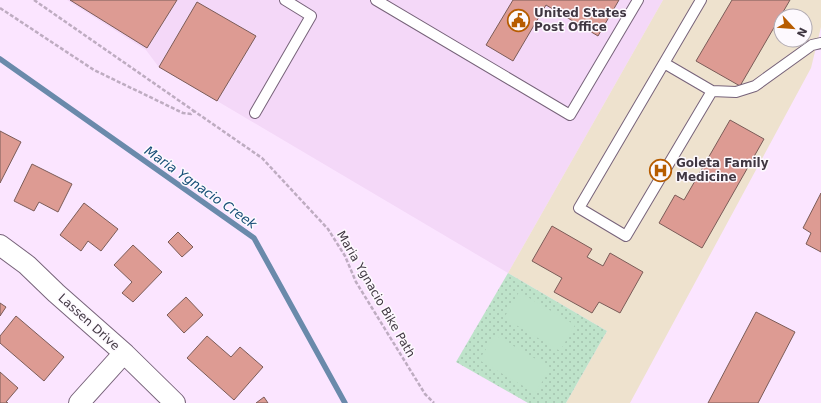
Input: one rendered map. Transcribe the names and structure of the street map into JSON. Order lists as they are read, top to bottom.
{
  "streets": {
    "street": ["Lassen Drive"],
    "path": ["Maria Ygnacio Bike Path"]
  },
  "water": ["Maria Ygnacio Creek"],
  "places": {
    "public building": ["United States Post Office"],
    "hospital": ["Goleta Family Medicine"]
  },
  "north": "bottom right"
}
